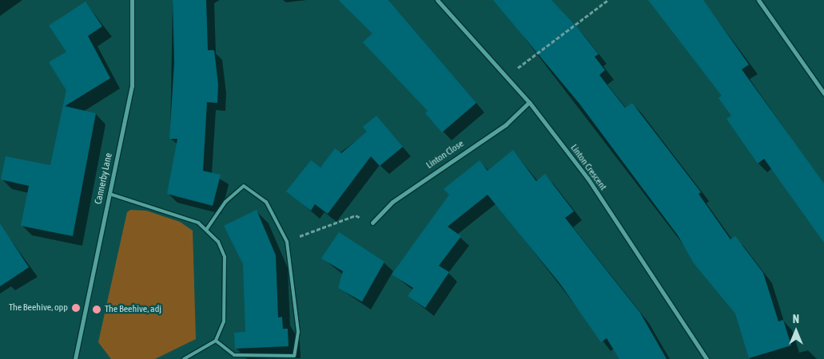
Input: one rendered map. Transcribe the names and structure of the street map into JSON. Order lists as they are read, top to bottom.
{
  "streets": {
    "street": ["Linton Close", "Linton Crescent", "Cannerby Lane"]
  },
  "crossings": [
    ["Linton Close", "Linton Crescent"]
  ],
  "places": ["The Beehive, opp", "The Beehive, adj"],
  "north": "top"
}
